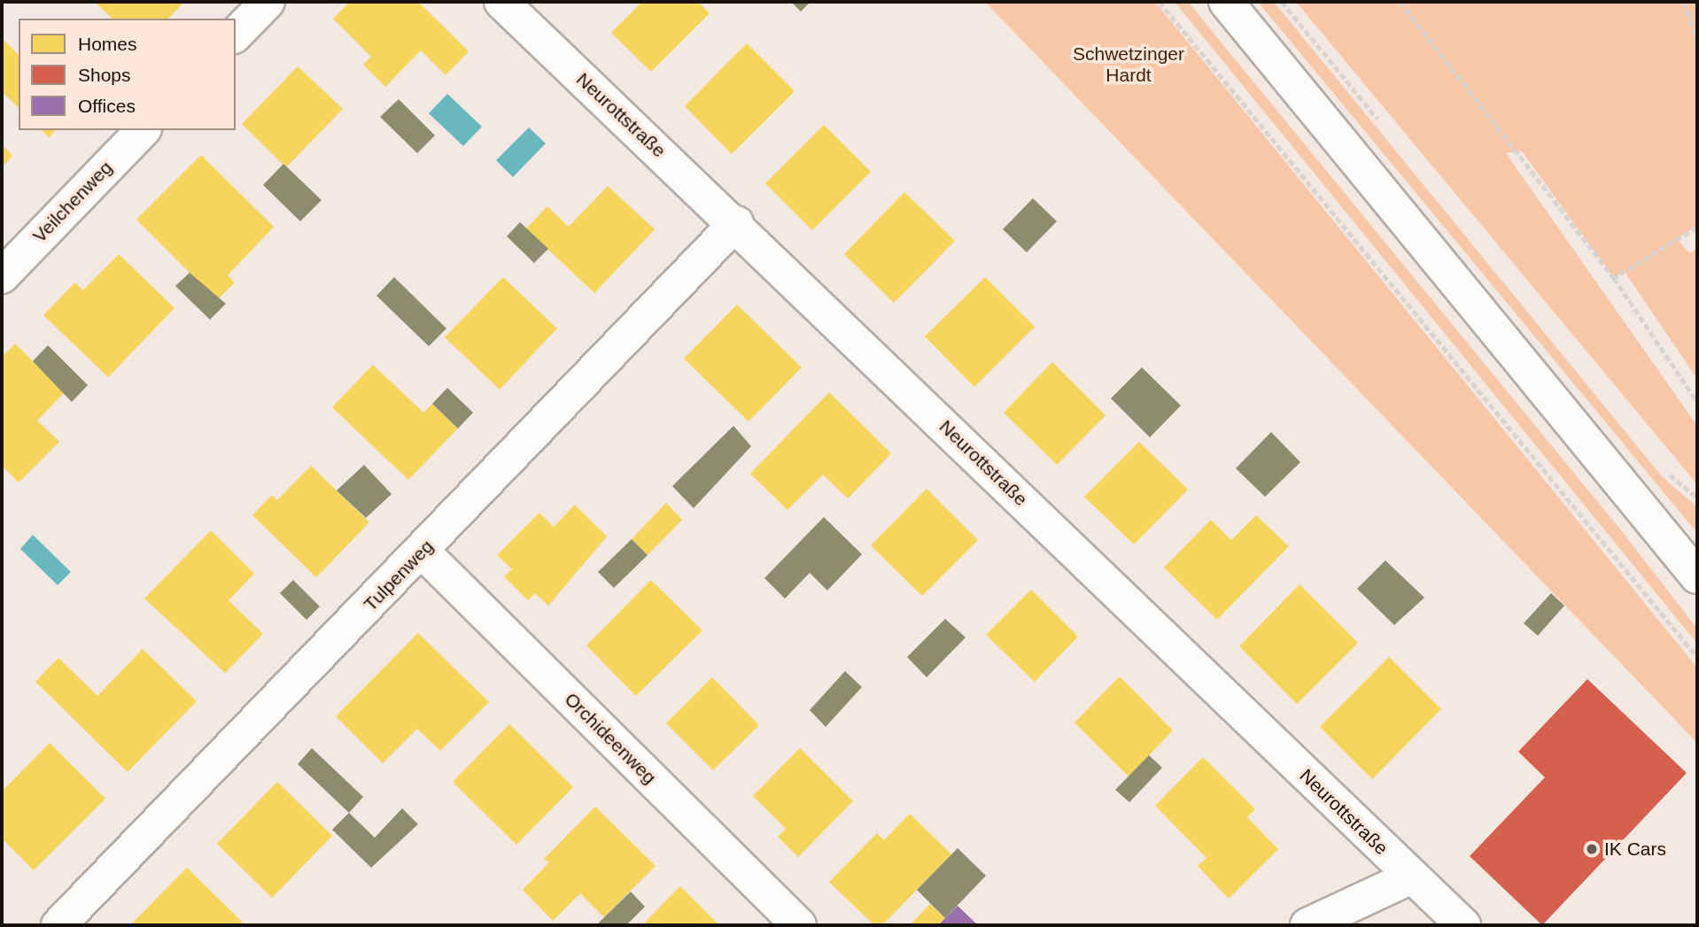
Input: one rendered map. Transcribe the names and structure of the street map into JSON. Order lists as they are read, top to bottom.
{
  "streets": {
    "street": [
      "Neurottstraße",
      "Veilchenweg",
      "Tulpenweg",
      "Orchideenweg"
    ]
  },
  "crossings": [
    ["Neurottstraße", "Tulpenweg"],
    ["Tulpenweg", "Orchideenweg"]
  ],
  "parks": ["Schwetzinger Hardt"],
  "places": ["IK Cars"],
  "legend": ["Homes", "Shops", "Offices"]
}
